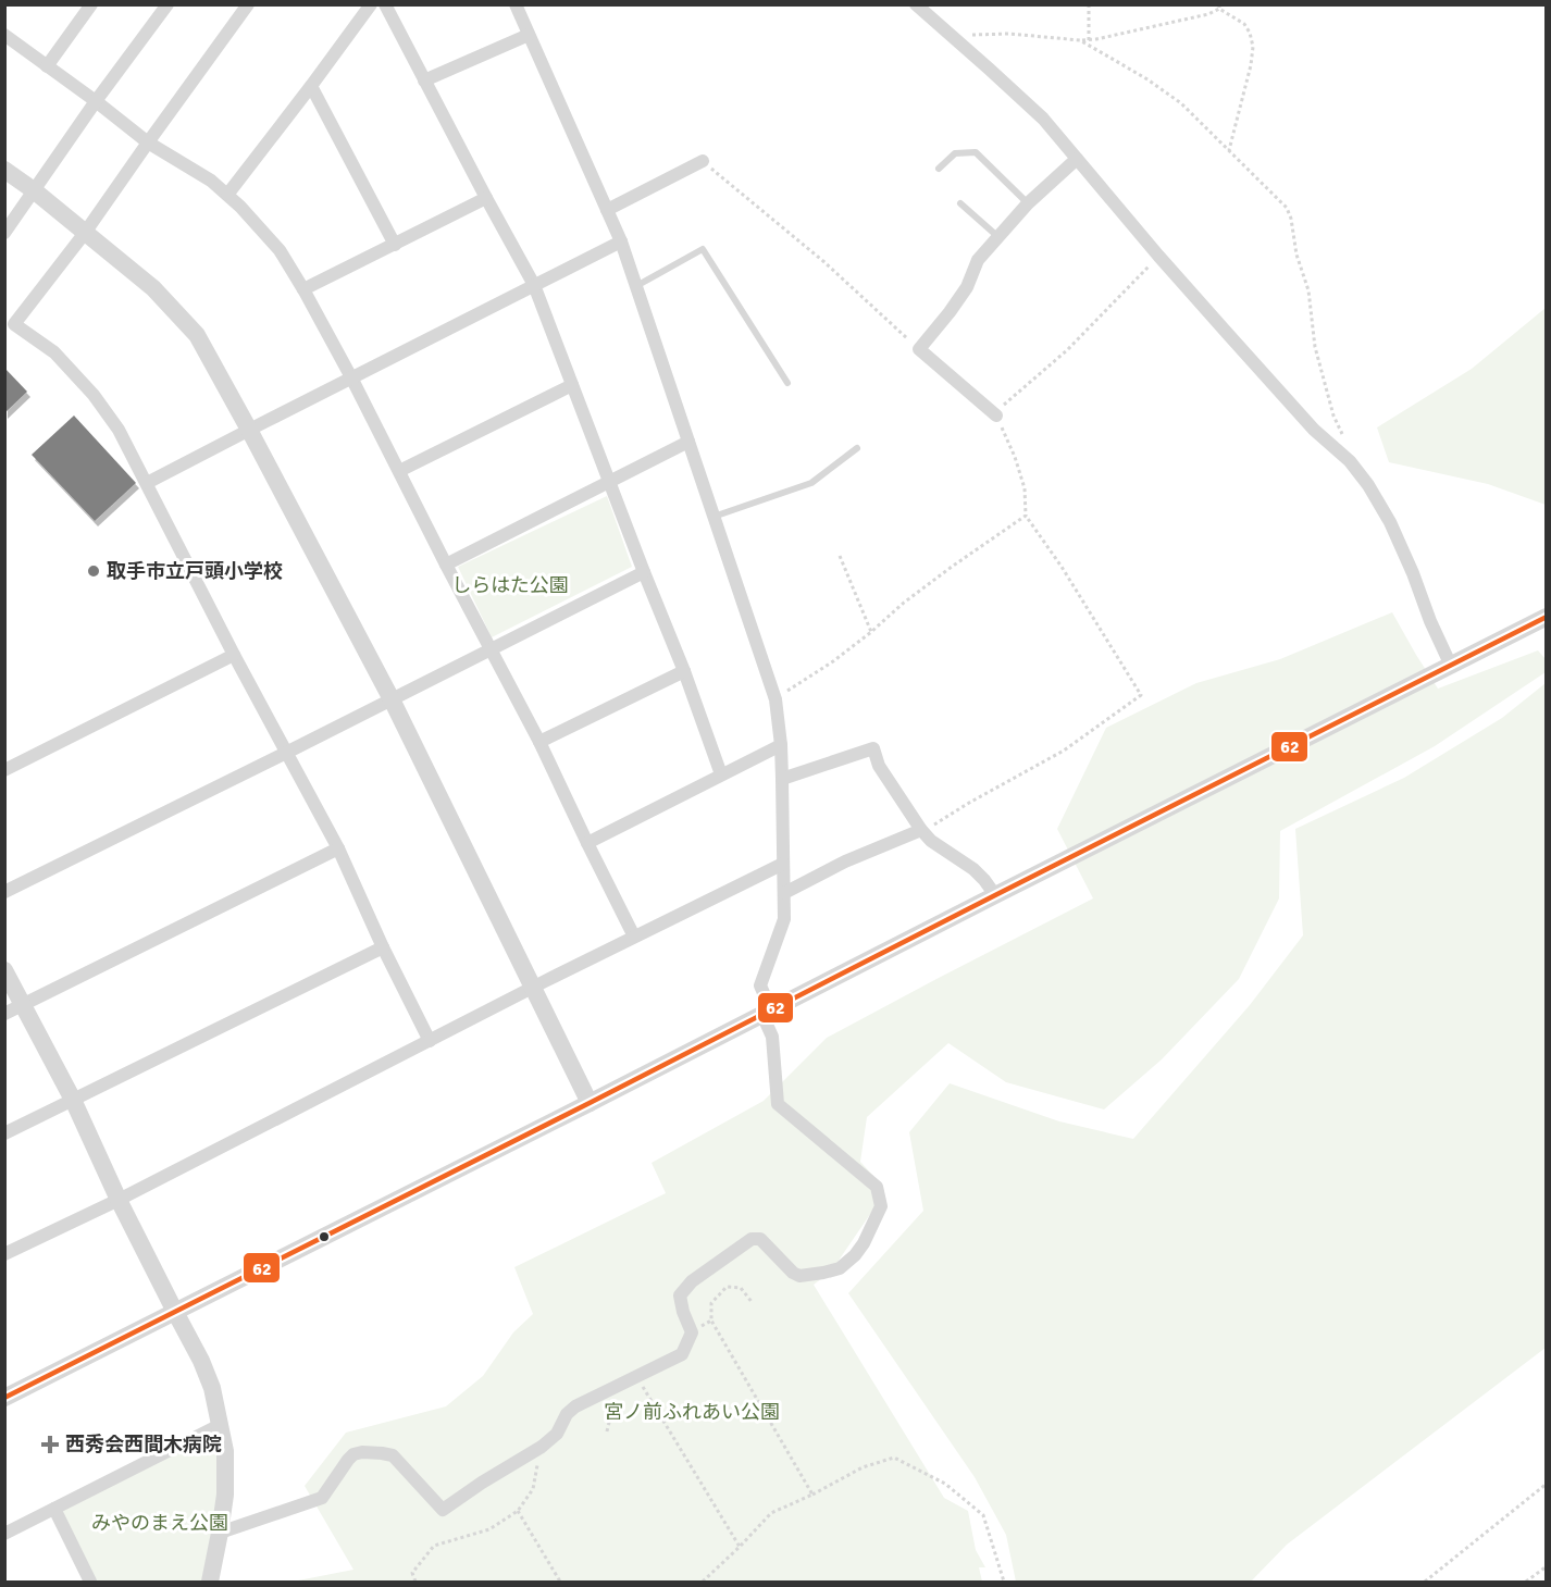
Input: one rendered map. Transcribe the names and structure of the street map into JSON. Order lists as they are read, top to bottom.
{
  "parks": ["しらはた公園", "宮ノ前ふれあい公園", "みやのまえ公園"],
  "places": {
    "other": ["取手市立戸頭小学校"],
    "health": ["西秀会西間木病院"]
  },
  "lines": ["transit line 62"]
}
